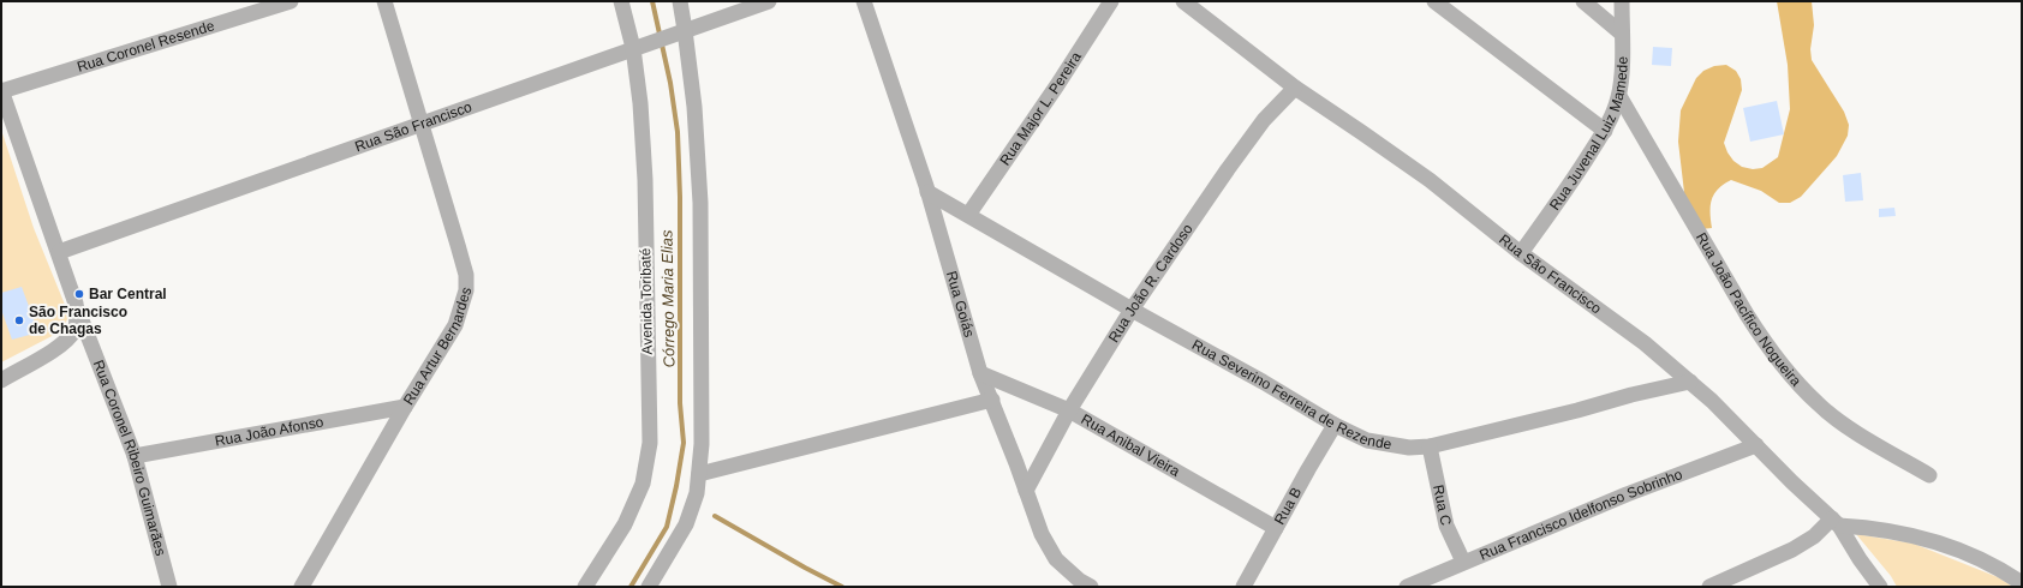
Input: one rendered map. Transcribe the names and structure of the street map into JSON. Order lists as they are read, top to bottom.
{
  "streets": {
    "street": [
      "Rua Coronel Resende",
      "Rua Major L. Pereira",
      "Rua São Francisco",
      "Rua Juvenal Luiz Mamede",
      "Rua João R. Cardoso",
      "Avenida Toribaté",
      "Rua Goiás",
      "Rua João Pacífico Nogueira",
      "Rua Artur Bernardes",
      "Rua Severino Ferreira de Rezende",
      "Rua João Afonso",
      "Rua Anibal Vieira",
      "Rua Coronel Ribeiro Guimarães",
      "Rua B",
      "Rua C",
      "Rua Francisco Idelfonso Sobrinho"
    ]
  },
  "crossings": [
    ["Rua Coronel Resende", "Rua Coronel Ribeiro Guimarães"],
    ["Rua Major L. Pereira", "Rua Severino Ferreira de Rezende"],
    ["Rua São Francisco", "Rua Juvenal Luiz Mamede"],
    ["Rua São Francisco", "Rua João R. Cardoso"],
    ["Rua São Francisco", "Avenida Toribaté"],
    ["Rua São Francisco", "Rua Artur Bernardes"],
    ["Rua São Francisco", "Rua Severino Ferreira de Rezende"],
    ["Rua São Francisco", "Rua Coronel Ribeiro Guimarães"],
    ["Rua São Francisco", "Rua Francisco Idelfonso Sobrinho"],
    ["Rua Juvenal Luiz Mamede", "Rua João Pacífico Nogueira"],
    ["Rua João R. Cardoso", "Rua Goiás"],
    ["Rua João R. Cardoso", "Rua Severino Ferreira de Rezende"],
    ["Rua João R. Cardoso", "Rua Anibal Vieira"],
    ["Rua Goiás", "Rua Severino Ferreira de Rezende"],
    ["Rua Goiás", "Rua Anibal Vieira"],
    ["Rua Artur Bernardes", "Rua João Afonso"],
    ["Rua Severino Ferreira de Rezende", "Rua B"],
    ["Rua Severino Ferreira de Rezende", "Rua C"],
    ["Rua João Afonso", "Rua Coronel Ribeiro Guimarães"],
    ["Rua Anibal Vieira", "Rua B"],
    ["Rua C", "Rua Francisco Idelfonso Sobrinho"]
  ],
  "water": ["Córrego Maria Elias"],
  "places": ["Bar Central", "São Francisco de Chagas"]
}
